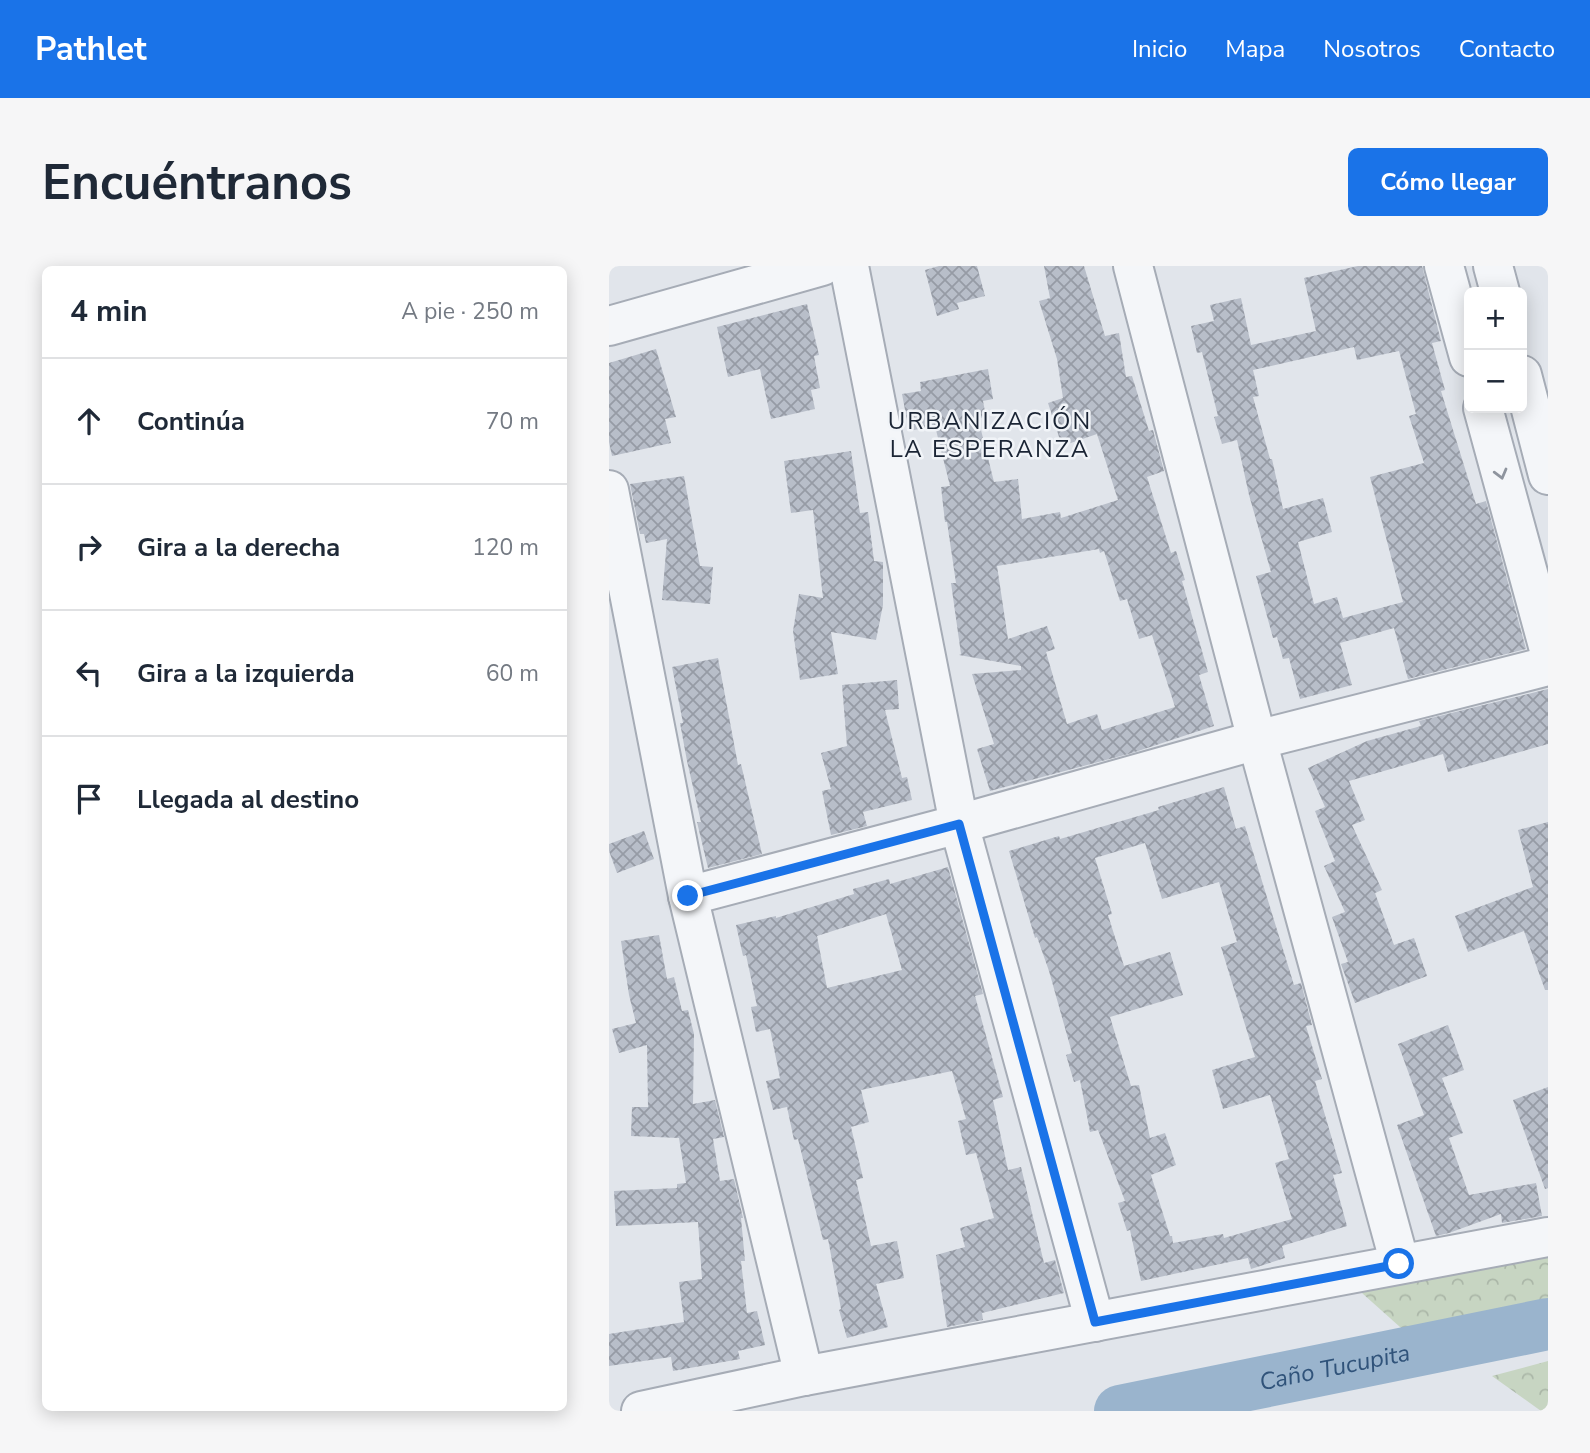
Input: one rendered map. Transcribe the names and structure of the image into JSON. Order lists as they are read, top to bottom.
{
  "districts": ["URBANIZACIÓN LA ESPERANZA"],
  "water": ["Caño Tucupita"],
  "page": {
    "header": "Pathlet",
    "nav": [
      "Inicio",
      "Mapa",
      "Nosotros",
      "Contacto"
    ],
    "buttons": "Cómo llegar",
    "title": "Encuéntranos",
    "heading": ["4 min", "A pie · 250 m"],
    "map_buttons": ["+", "−"],
    "list": [
      ["Continúa", "70 m"],
      ["Gira a la derecha", "120 m"],
      ["Gira a la izquierda", "60 m"],
      "Llegada al destino"
    ]
  }
}
